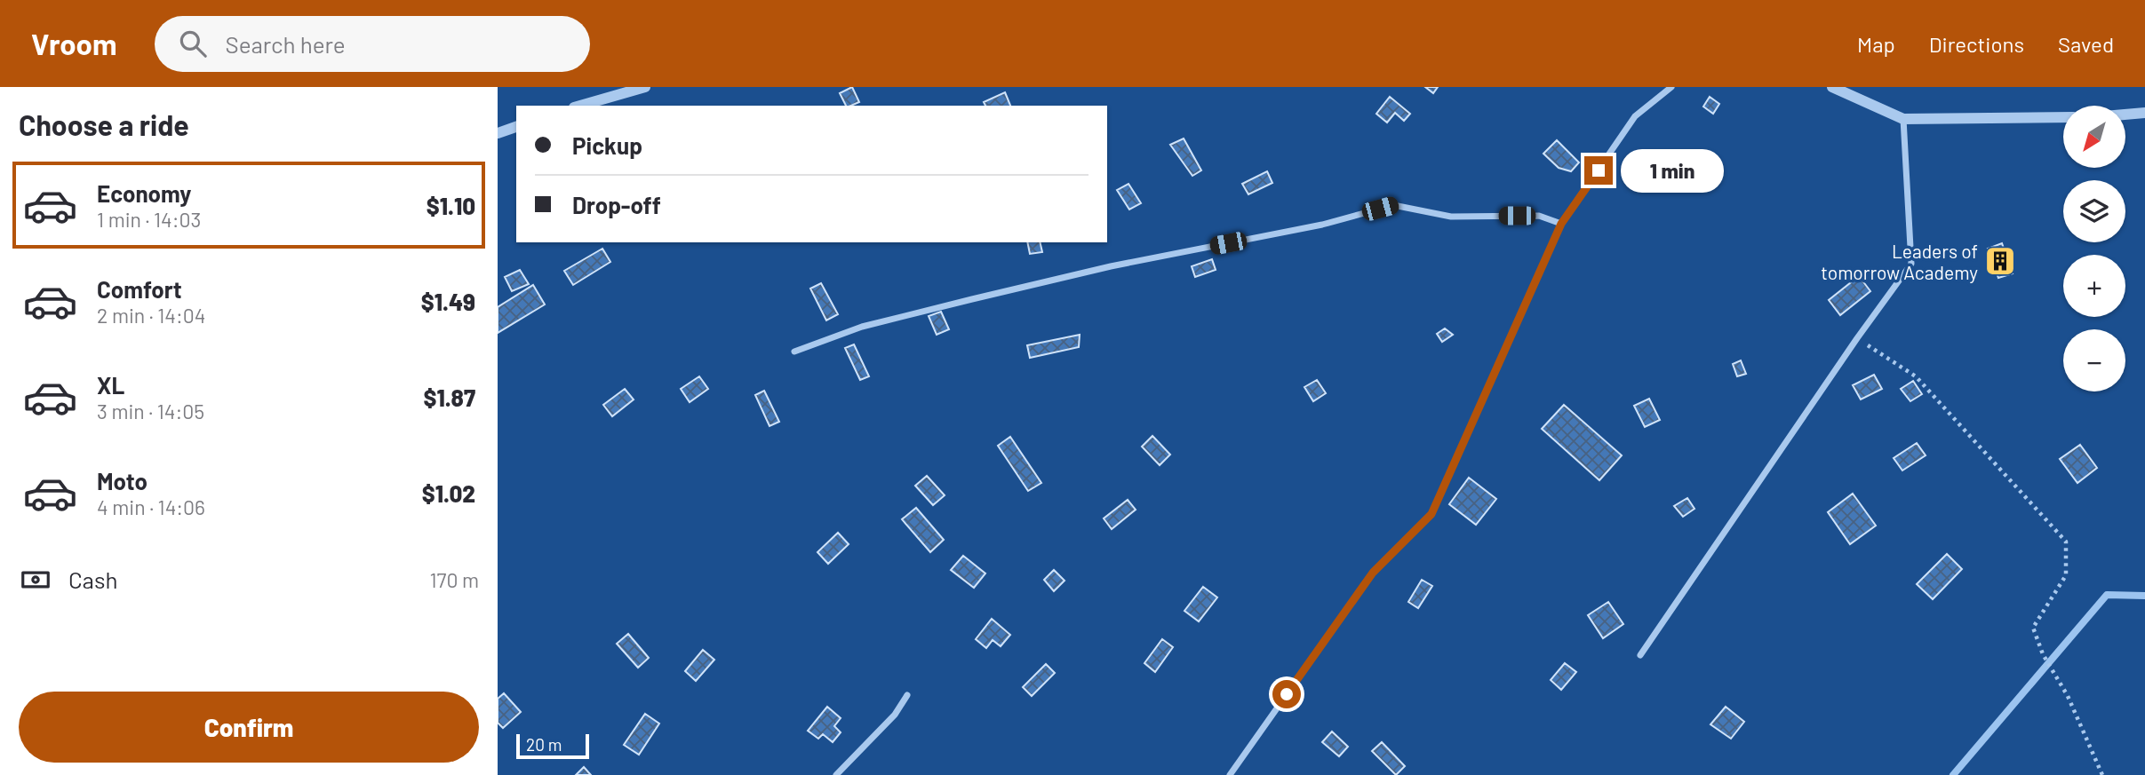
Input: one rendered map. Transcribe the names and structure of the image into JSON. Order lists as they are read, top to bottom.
{
  "places": {
    "building": ["Leaders of tomorrow Academy"]
  },
  "scale_bar": "20 m",
  "north": "bottom left",
  "page": {
    "header": "Vroom",
    "search": "Search here",
    "nav": ["Map", "Directions", "Saved"],
    "heading": "Choose a ride",
    "map_buttons": ["+", "−"],
    "banner": ["Pickup", "Drop-off"],
    "bubble": "1 min",
    "list": [
      {
        "name": "Economy",
        "note": "1 min · 14:03",
        "value": "$1.10"
      },
      {
        "name": "Comfort",
        "note": "2 min · 14:04",
        "value": "$1.49"
      },
      {
        "name": "XL",
        "note": "3 min · 14:05",
        "value": "$1.87"
      },
      {
        "name": "Moto",
        "note": "4 min · 14:06",
        "value": "$1.02"
      }
    ],
    "pay": ["Cash", "170 m"],
    "buttons": "Confirm",
    "scale": "20 m"
  }
}
